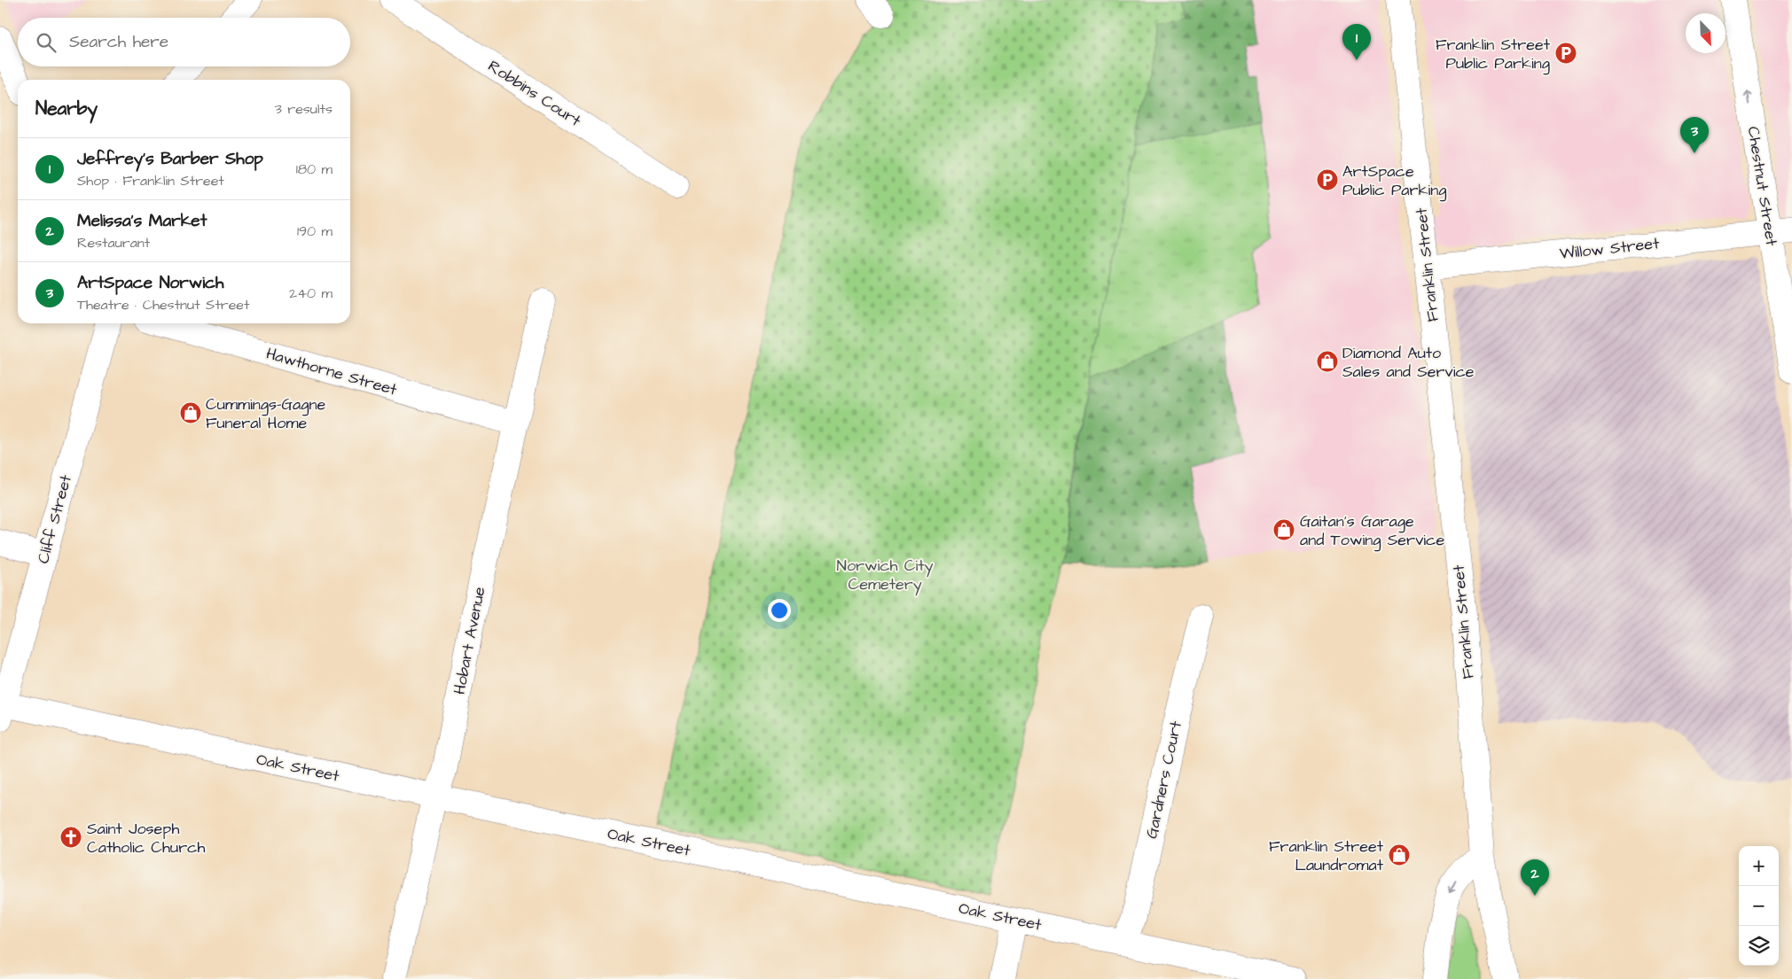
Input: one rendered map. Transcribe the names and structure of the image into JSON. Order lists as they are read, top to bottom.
{
  "streets": {
    "street": [
      "Robbins Court",
      "Chestnut Street",
      "Willow Street",
      "Franklin Street",
      "Hawthorne Street",
      "Cliff Street",
      "Hobart Avenue",
      "Oak Street",
      "Gardners Court"
    ]
  },
  "crossings": [
    ["Chestnut Street", "Willow Street"],
    ["Willow Street", "Franklin Street"],
    ["Hawthorne Street", "Hobart Avenue"],
    ["Cliff Street", "Oak Street"],
    ["Hobart Avenue", "Oak Street"],
    ["Oak Street", "Gardners Court"]
  ],
  "one_way": ["Chestnut Street"],
  "parks": ["Norwich City Cemetery"],
  "places": {
    "parking": ["Franklin Street Public Parking", "ArtSpace Public Parking"],
    "shop": [
      "Diamond Auto Sales and Service",
      "Cummings–Gagne Funeral Home",
      "Gaitan's Garage and Towing Service",
      "Franklin Street Laundromat"
    ],
    "church": ["Saint Joseph Catholic Church"]
  },
  "north": "bottom right",
  "page": {
    "search": "Search here",
    "pins": ["1", "3", "2"],
    "heading": ["Nearby", "3 results"],
    "list": [
      {
        "mark": "1",
        "name": "Jeffrey's Barber Shop",
        "note": "Shop · Franklin Street",
        "value": "180 m"
      },
      {
        "mark": "2",
        "name": "Melissa's Market",
        "note": "Restaurant",
        "value": "190 m"
      },
      {
        "mark": "3",
        "name": "ArtSpace Norwich",
        "note": "Theatre · Chestnut Street",
        "value": "240 m"
      }
    ],
    "map_buttons": ["+", "−"]
  }
}
